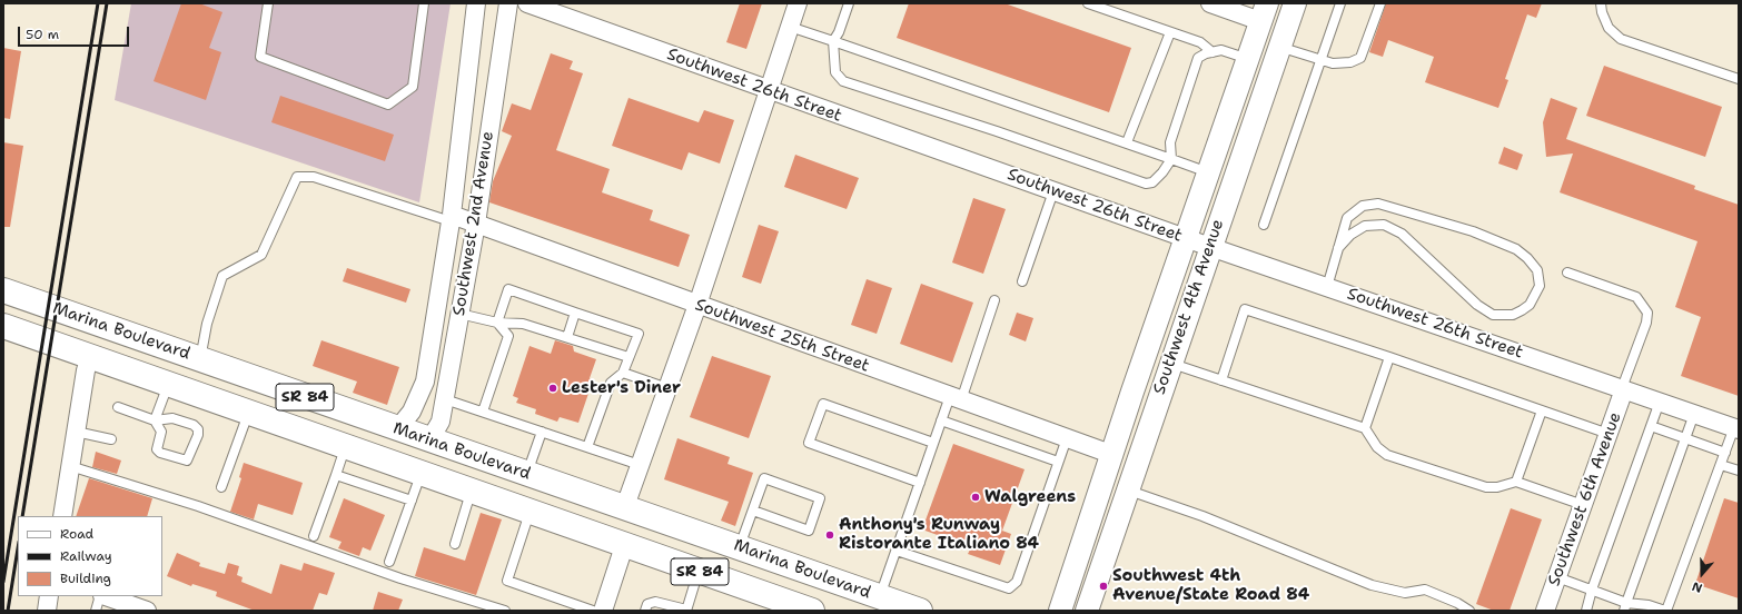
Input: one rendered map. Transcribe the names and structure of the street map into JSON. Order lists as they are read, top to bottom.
{
  "streets": {
    "main road": ["Marina Boulevard", "SR 84"],
    "street": [
      "Southwest 26th Street",
      "Southwest 2nd Avenue",
      "Southwest 4th Avenue",
      "Southwest 25th Street",
      "Southwest 6th Avenue"
    ]
  },
  "crossings": [
    ["Southwest 26th Street", "Southwest 4th Avenue"],
    ["Southwest 26th Street", "Southwest 6th Avenue"],
    ["Southwest 2nd Avenue", "Marina Boulevard"],
    ["Southwest 2nd Avenue", "Southwest 25th Street"],
    ["Southwest 4th Avenue", "Southwest 25th Street"]
  ],
  "places": [
    "Lester's Diner",
    "Walgreens",
    "Anthony's Runway Ristorante Italiano 84",
    "Southwest 4th Avenue/State Road 84"
  ],
  "legend": ["Road", "Railway", "Building"],
  "scale_bar": "50 m",
  "north": "bottom"
}
